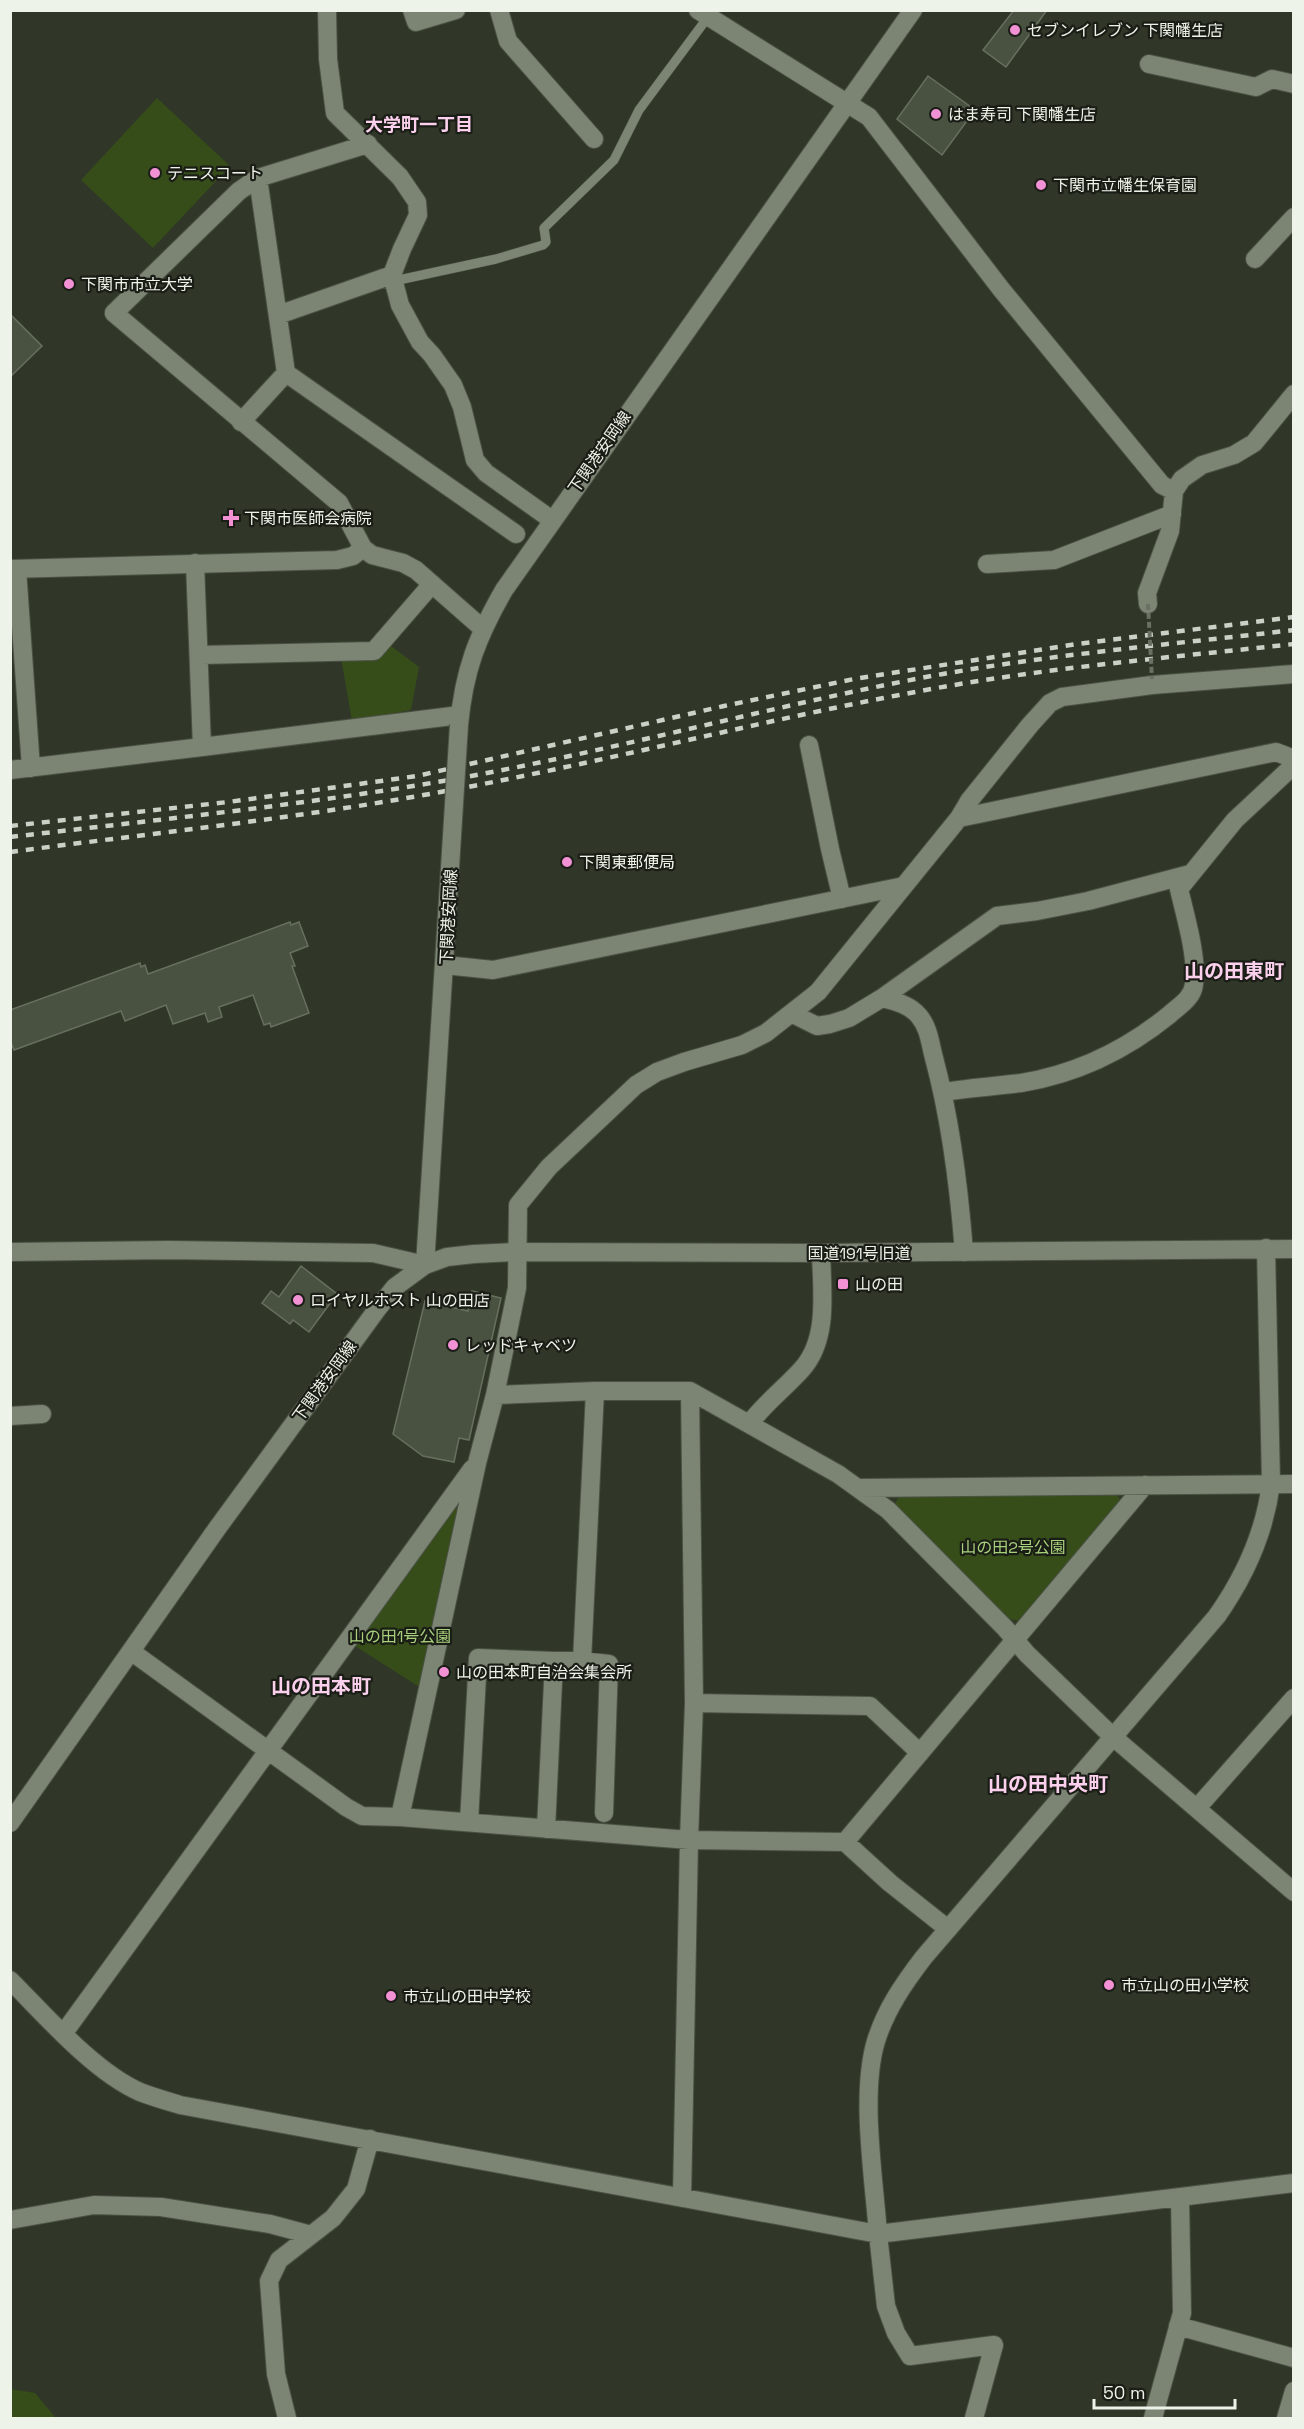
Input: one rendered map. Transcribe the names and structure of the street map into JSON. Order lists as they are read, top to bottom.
{
  "streets": {
    "street": ["下関港安岡線", "国道191号旧道"]
  },
  "crossings": [
    ["下関港安岡線", "国道191号旧道"]
  ],
  "districts": [
    "大学町一丁目",
    "山の田東町",
    "山の田本町",
    "山の田中央町"
  ],
  "parks": ["山の田2号公園", "山の田1号公園"],
  "places": {
    "other": [
      "セブンイレブン 下関幡生店",
      "はま寿司 下関幡生店",
      "テニスコート",
      "下関市立幡生保育園",
      "下関市市立大学",
      "下関東郵便局",
      "ロイヤルホスト 山の田店",
      "レッドキャベツ",
      "山の田本町自治会集会所",
      "市立山の田小学校",
      "市立山の田中学校"
    ],
    "health": ["下関市医師会病院"],
    "transit": ["山の田"]
  },
  "scale_bar": "50 m"
}
